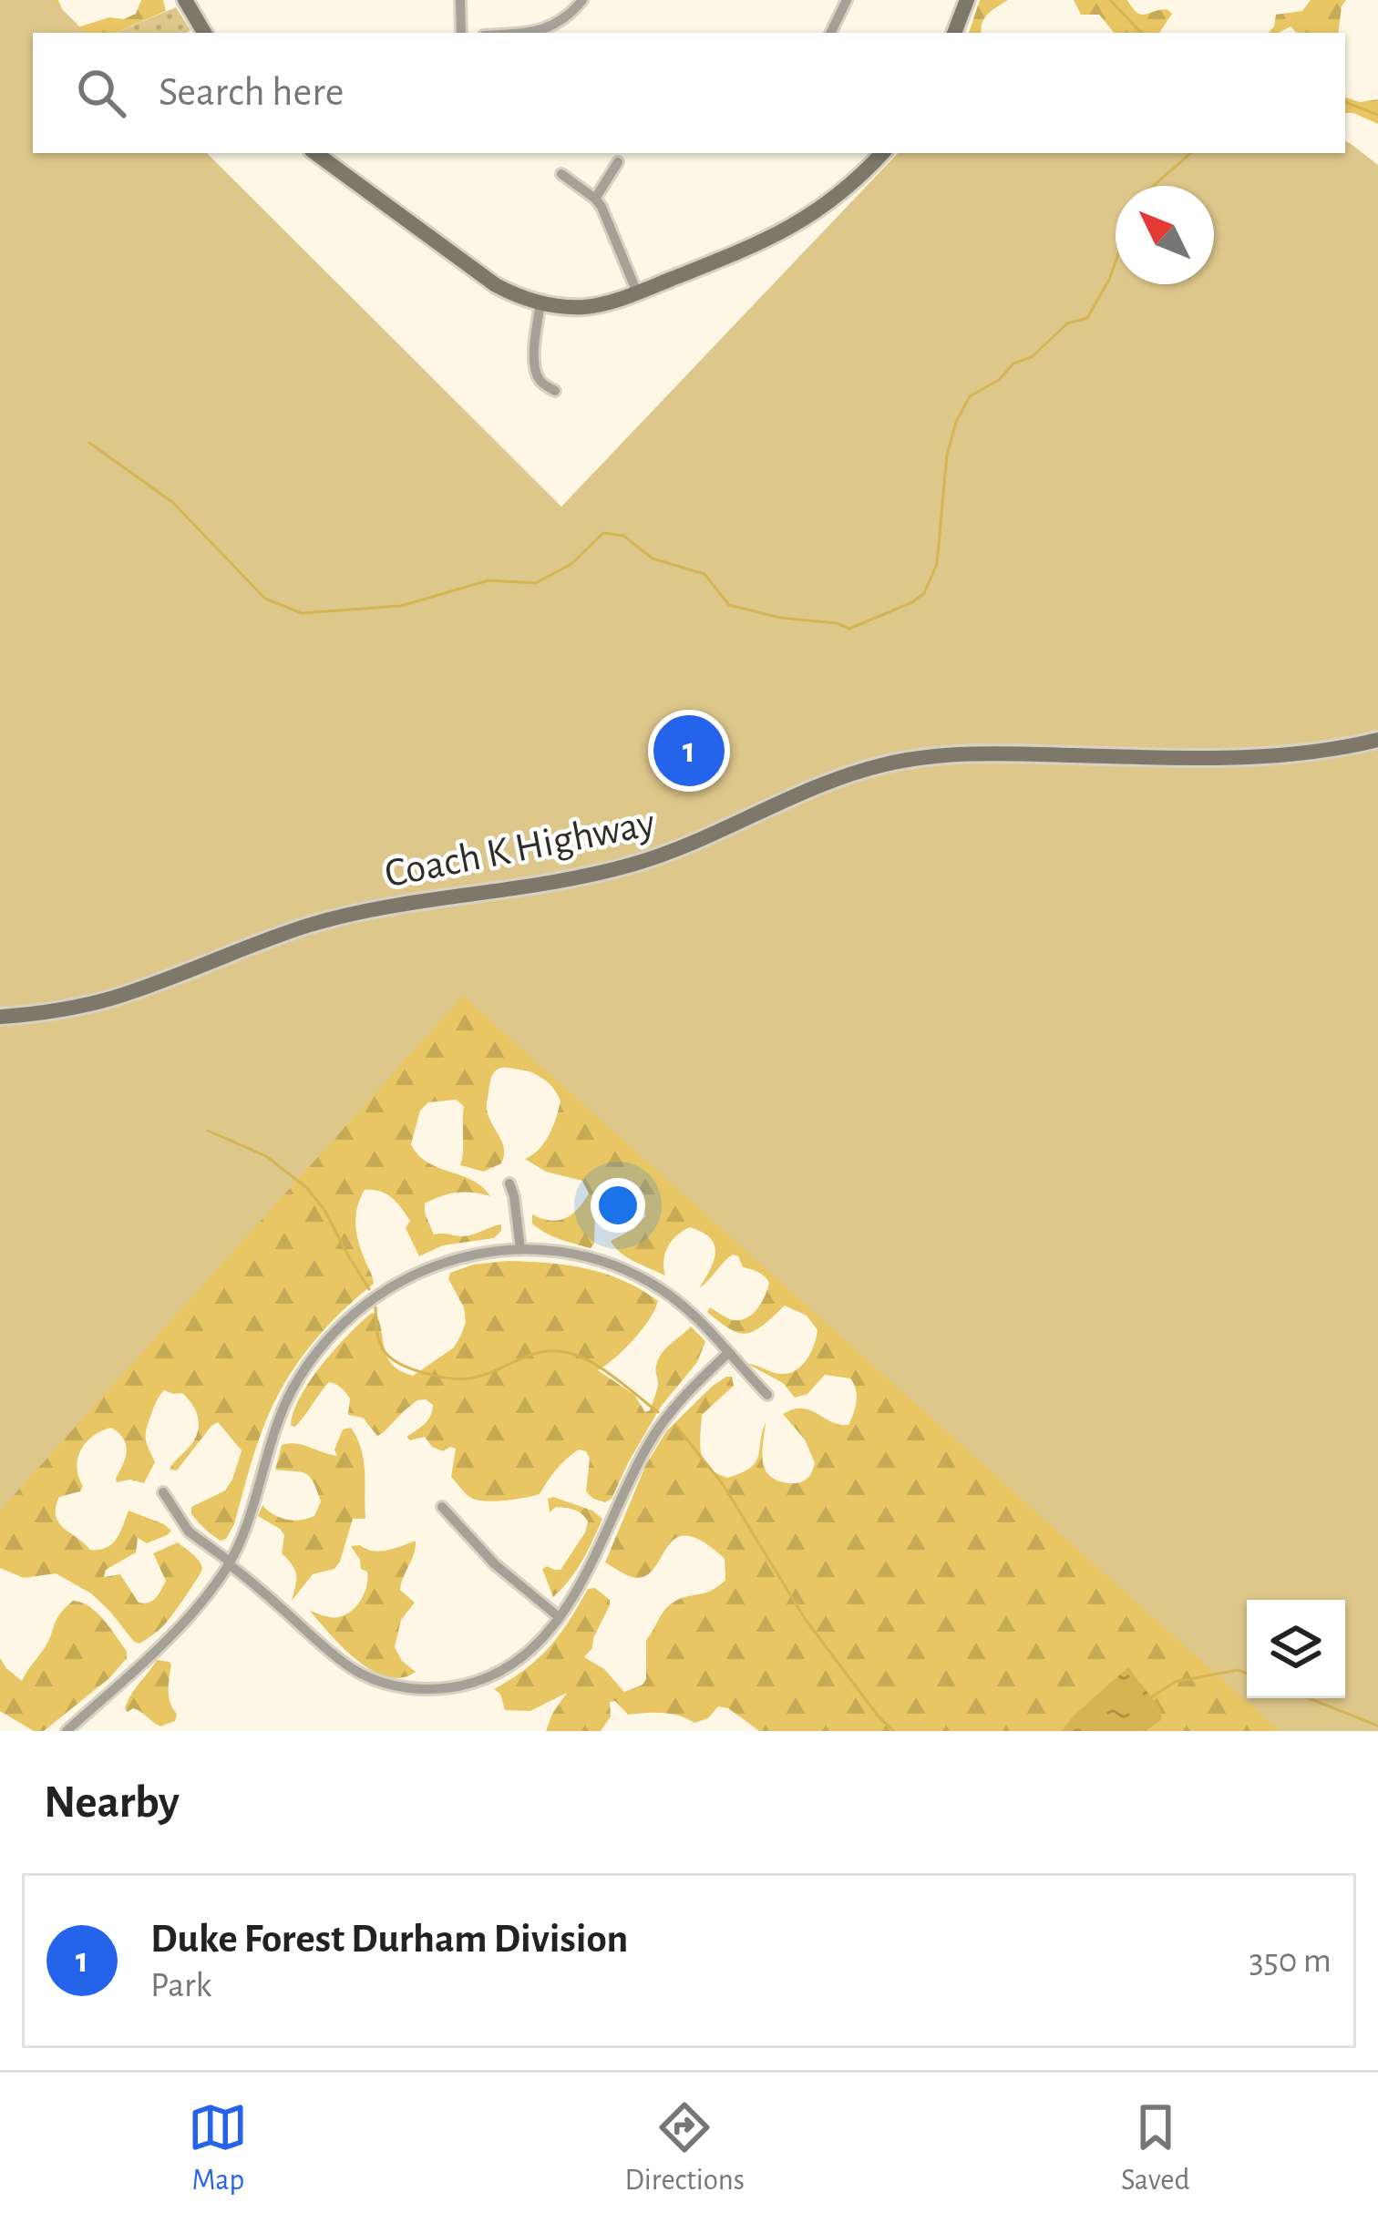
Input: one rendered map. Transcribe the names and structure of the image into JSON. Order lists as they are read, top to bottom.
{
  "streets": {
    "street": ["Coach K Highway"]
  },
  "north": "top left",
  "page": {
    "search": "Search here",
    "pins": "1",
    "heading": "Nearby",
    "list": [
      {
        "mark": "1",
        "name": "Duke Forest Durham Division",
        "note": "Park",
        "value": "350 m"
      }
    ],
    "nav": ["Map", "Directions", "Saved"]
  }
}
